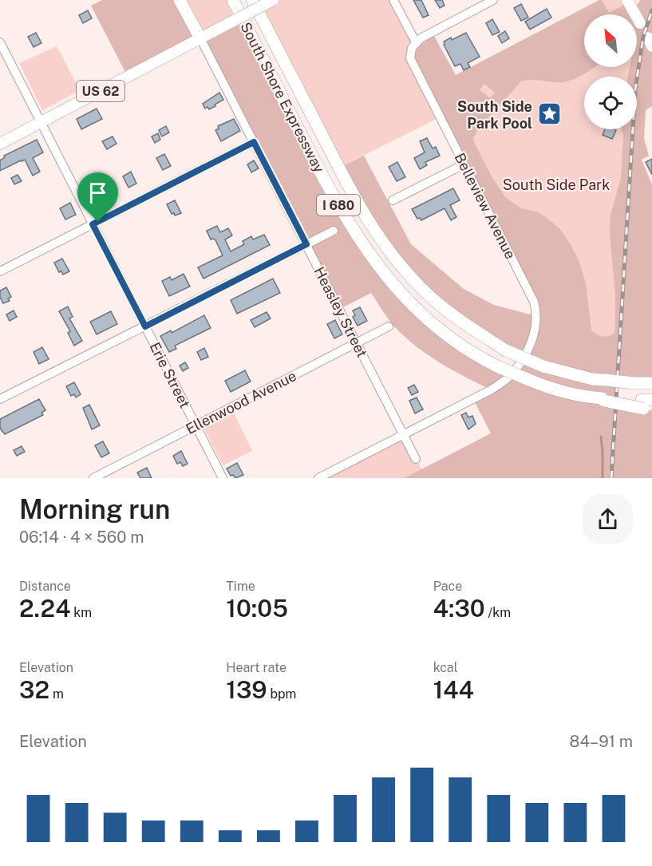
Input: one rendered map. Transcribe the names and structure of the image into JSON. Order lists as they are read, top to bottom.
{
  "streets": {
    "highway": ["South Shore Expressway", "I 680"],
    "main road": ["US 62"],
    "street": [
      "Belleview Avenue",
      "Heasley Street",
      "Erie Street",
      "Ellenwood Avenue"
    ]
  },
  "crossings": [
    ["US 62", "Heasley Street"],
    ["US 62", "Erie Street"],
    ["Belleview Avenue", "Heasley Street"],
    ["Heasley Street", "Ellenwood Avenue"],
    ["Erie Street", "Ellenwood Avenue"]
  ],
  "parks": ["South Side Park"],
  "places": {
    "place": ["South Side Park Pool"]
  },
  "north": "top left",
  "page": {
    "heading": ["Morning run", "06:14 · 4 × 560 m"],
    "stats": [
      ["Distance", "2.24 km"],
      ["Time", "10:05"],
      ["Pace", "4:30 /km"],
      ["Elevation", "32 m"],
      ["Heart rate", "139 bpm"],
      ["kcal", "144"]
    ],
    "chart": ["Elevation", "84–91 m"]
  }
}
